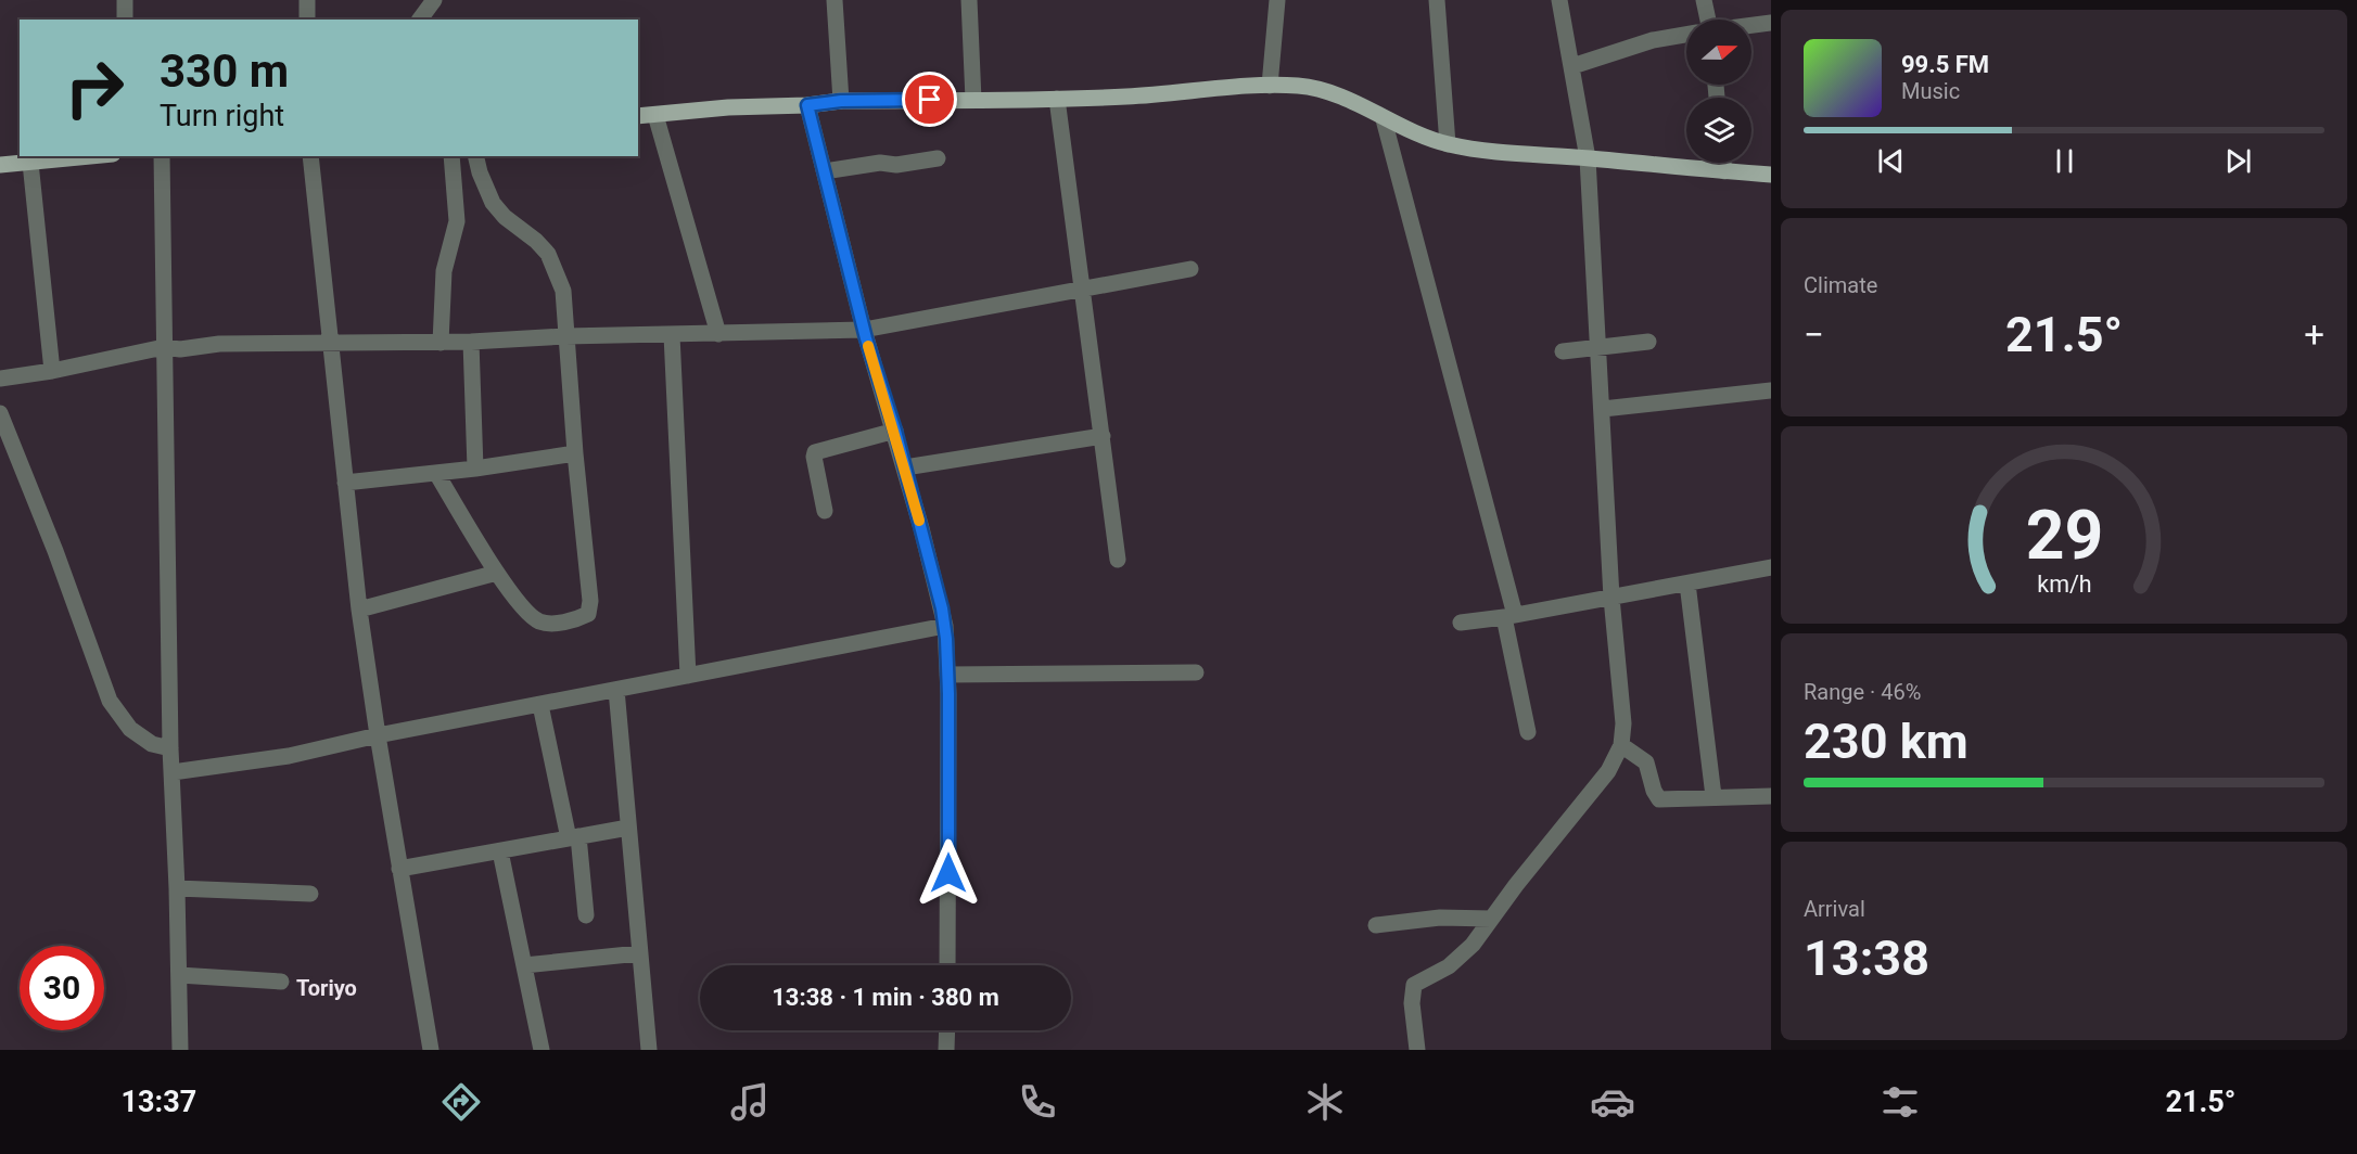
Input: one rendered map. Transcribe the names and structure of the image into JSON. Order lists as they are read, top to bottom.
{
  "districts": ["Toriyo"],
  "north": "right",
  "page": {
    "turn": ["330 m", "Turn right"],
    "song": ["99.5 FM", "Music"],
    "tile": [
      "Climate",
      ["Range · 46%", "230 km"],
      ["Arrival", "13:38"]
    ],
    "heat": ["−", "21.5°", "+"],
    "limit": "30",
    "trip": "13:38 · 1 min · 380 m",
    "tabs": ["13:37", "21.5°"],
    "gauge": ["29", "km/h"]
  }
}
